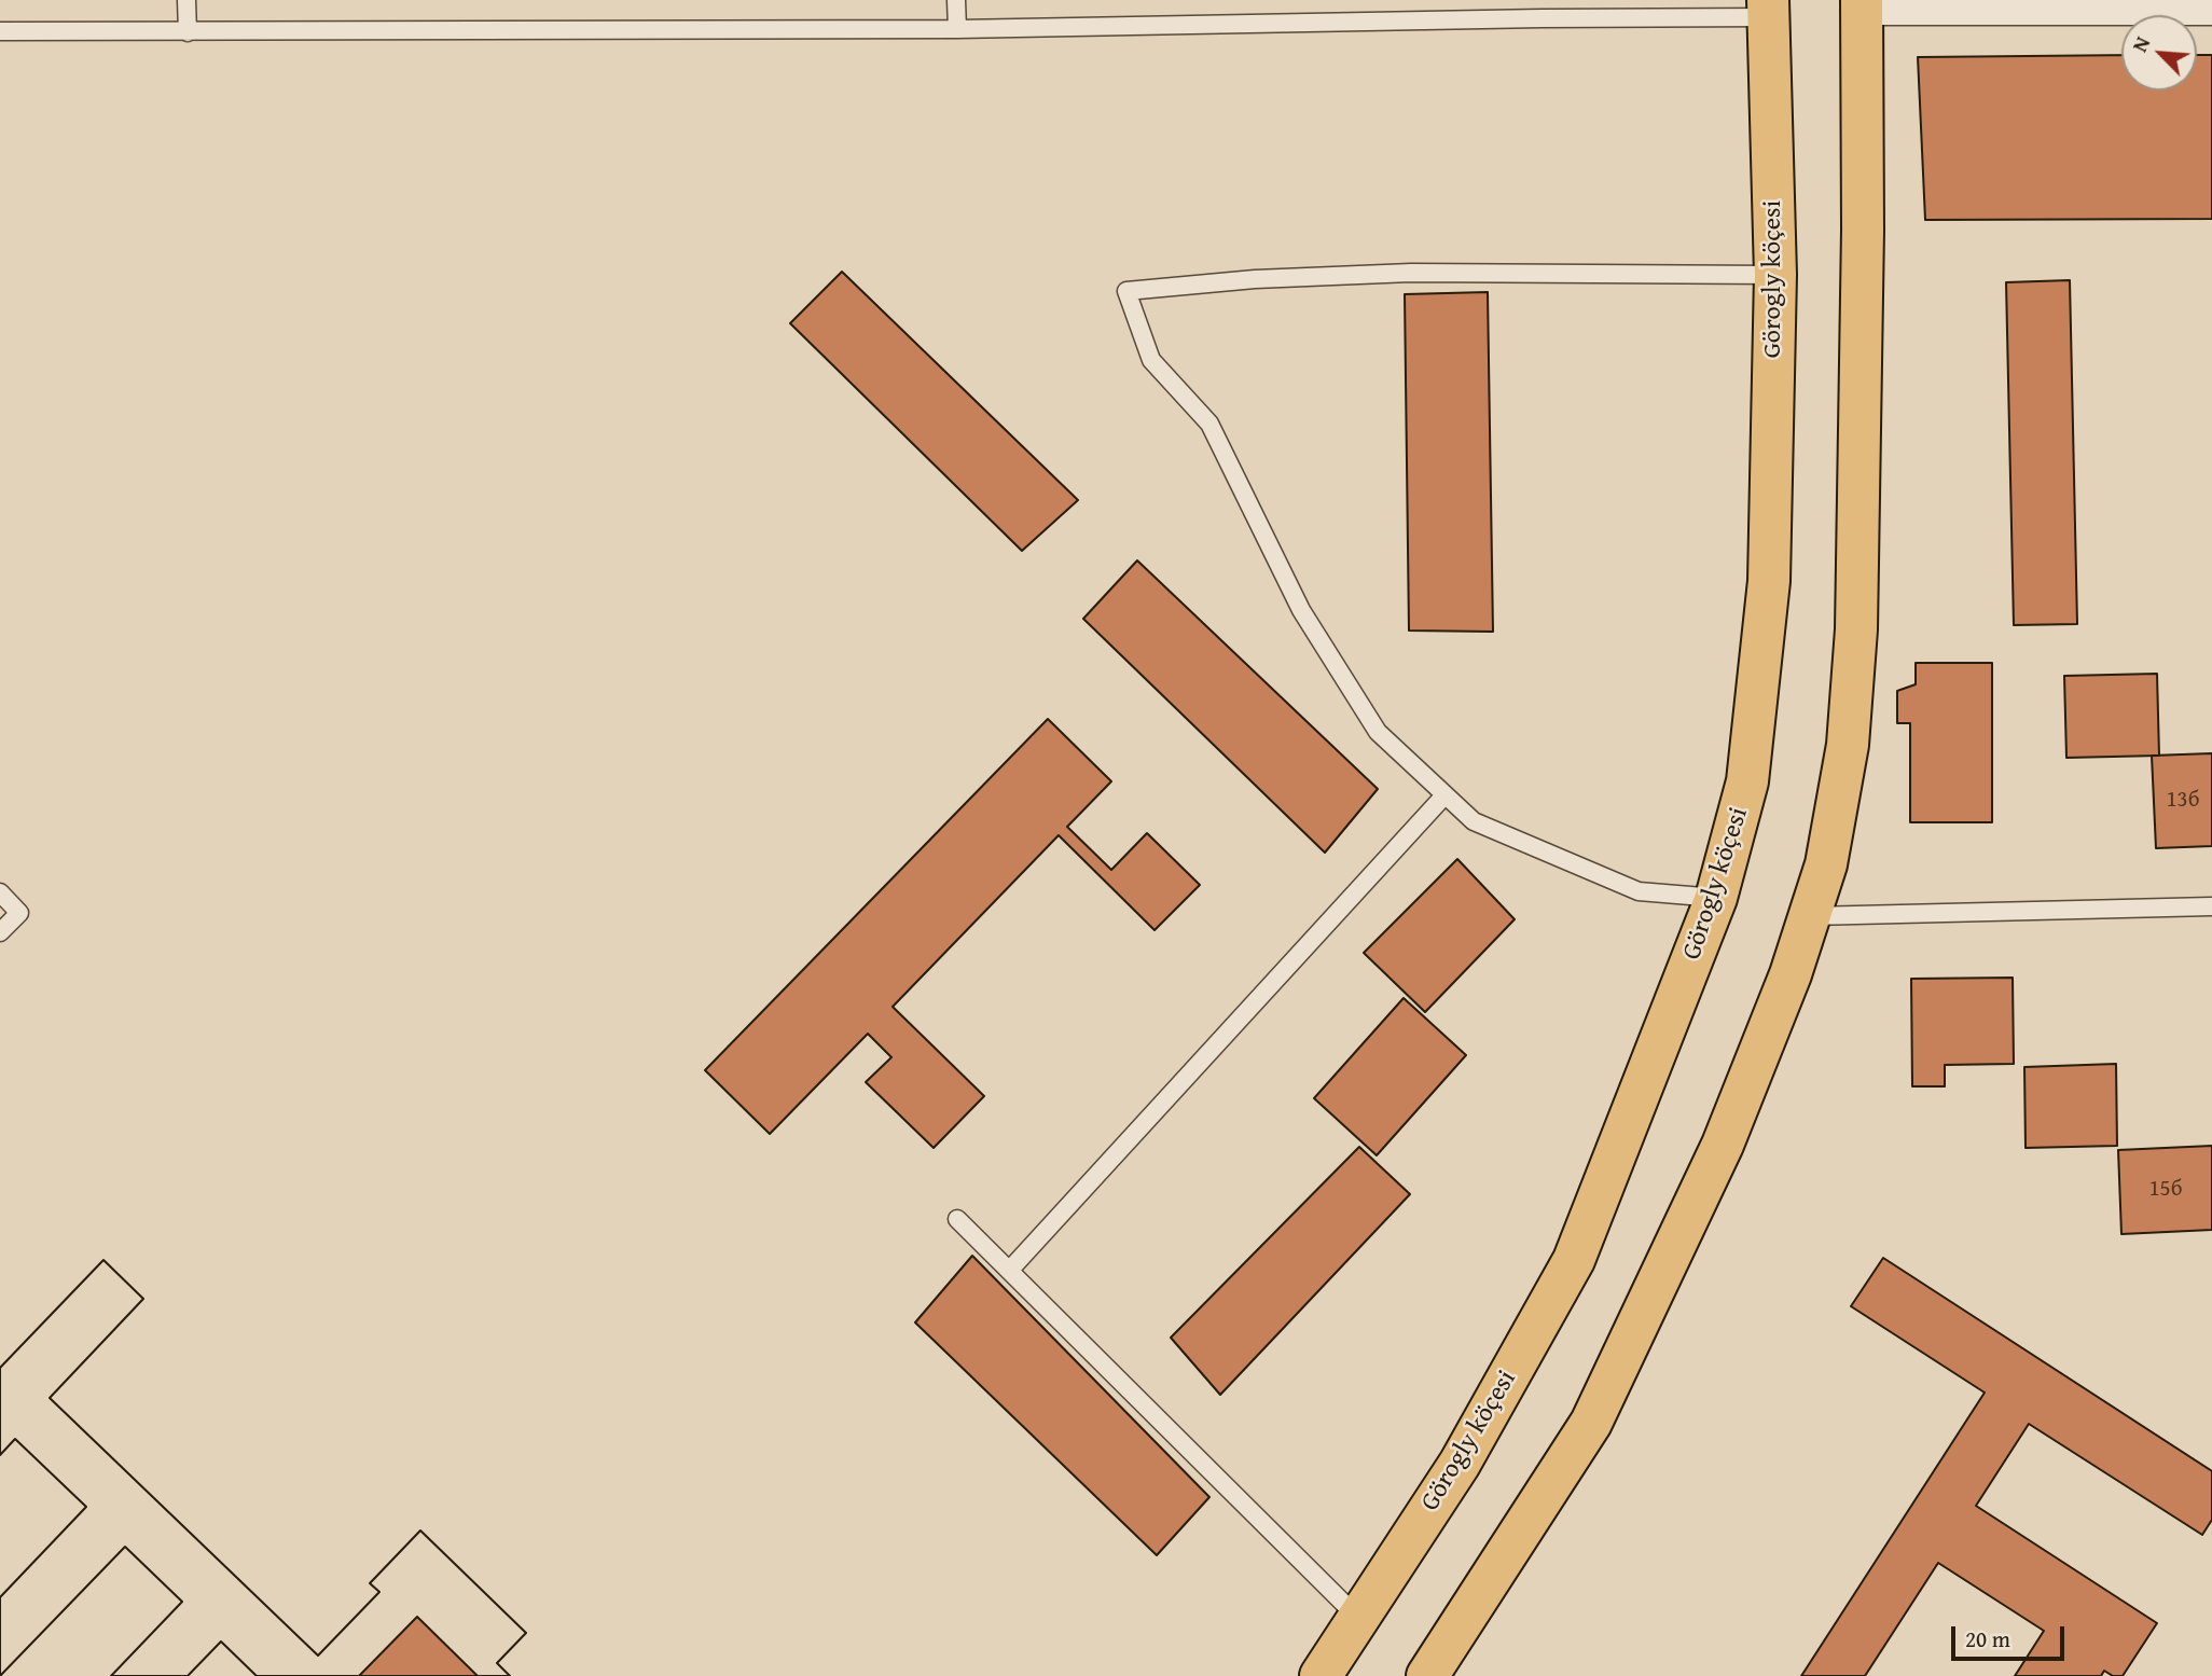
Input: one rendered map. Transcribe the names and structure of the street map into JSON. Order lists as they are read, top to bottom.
{
  "streets": {
    "main road": ["Görogly köçesi"]
  },
  "house_numbers": ["13б", "15б"],
  "scale_bar": "20 m",
  "north": "top left"
}
